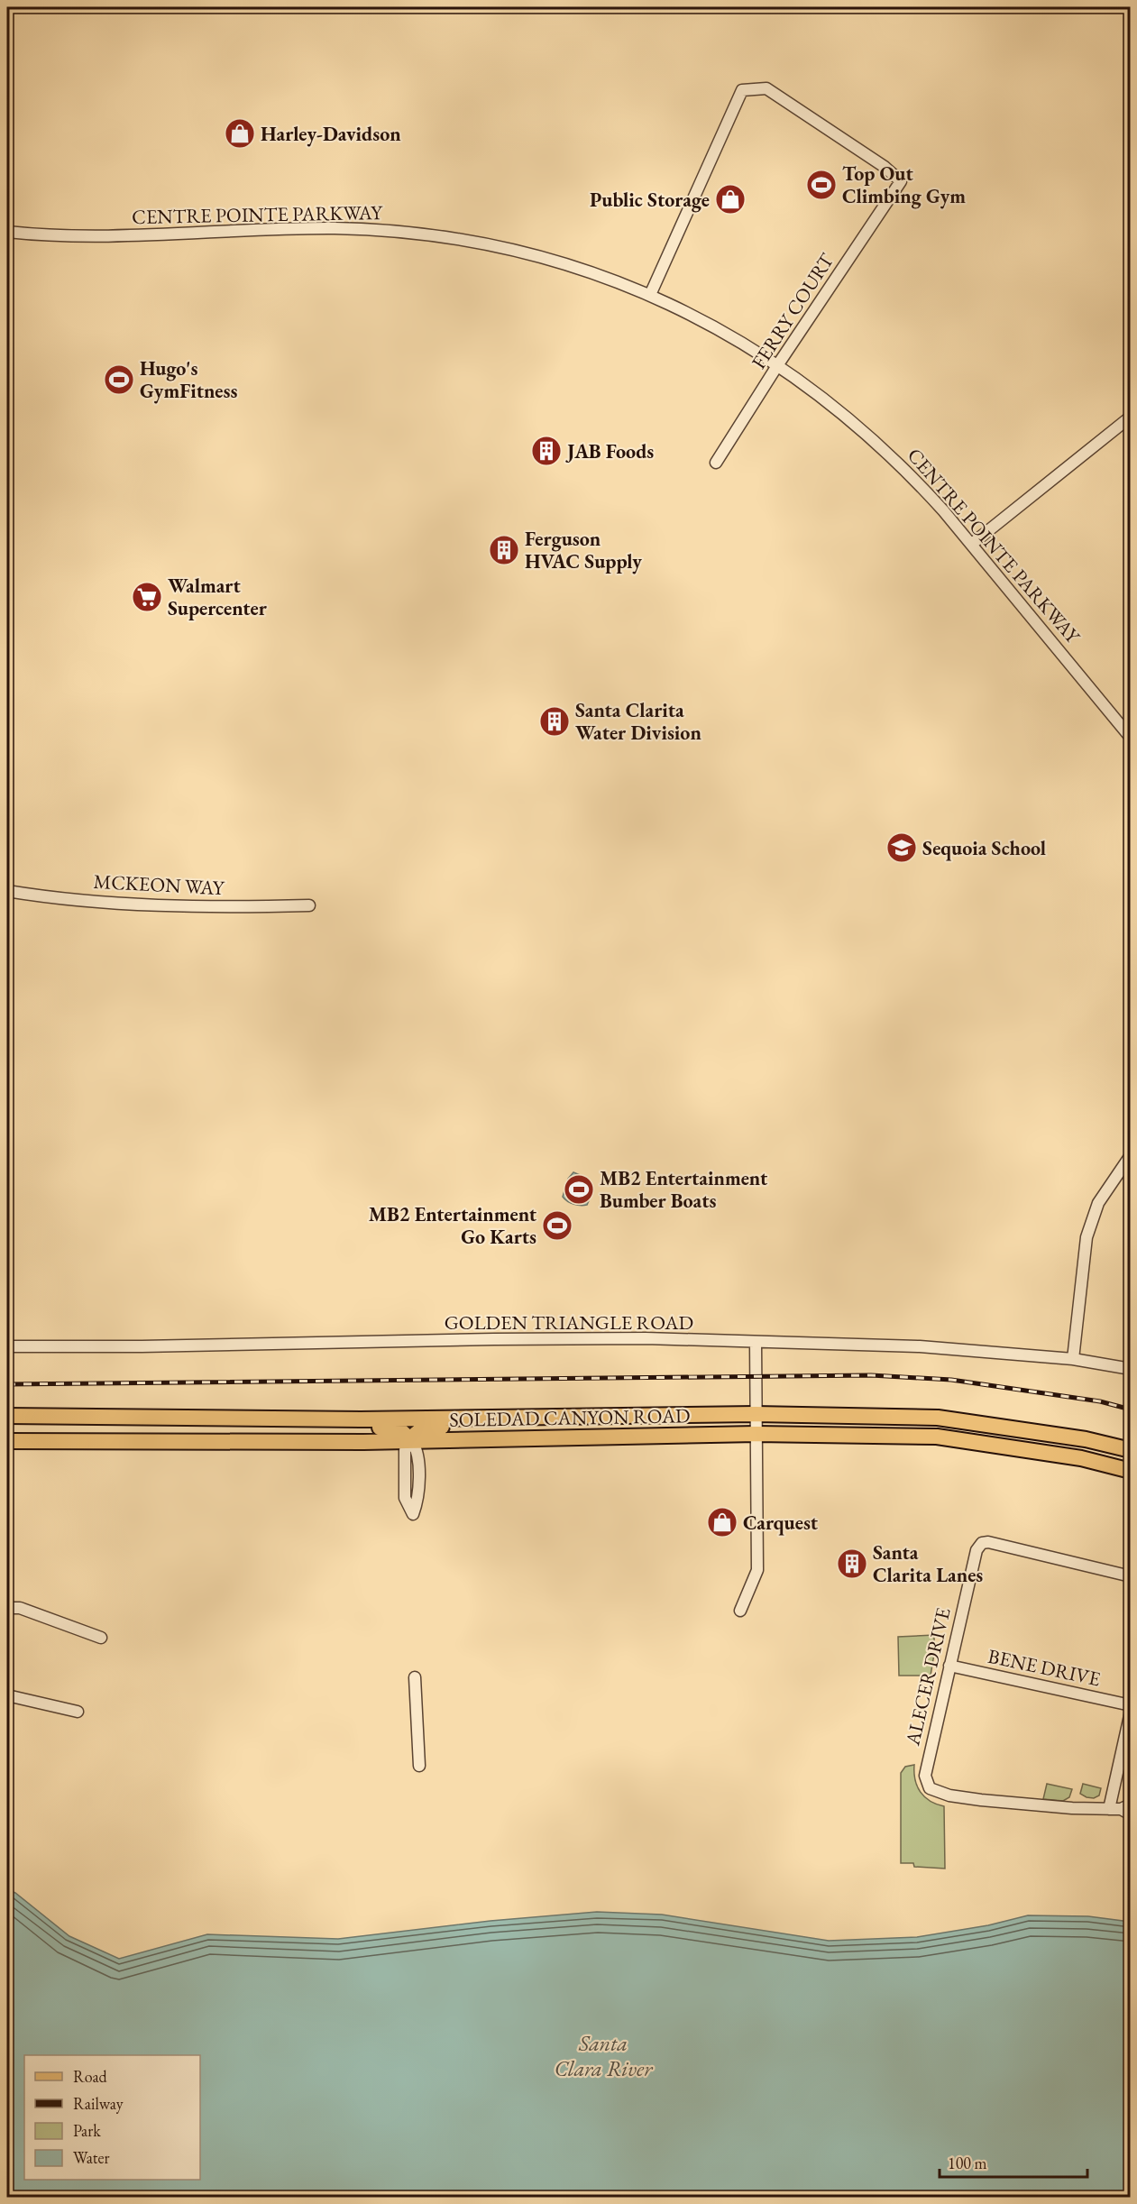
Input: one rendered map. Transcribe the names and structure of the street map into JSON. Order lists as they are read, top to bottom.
{
  "streets": {
    "main road": ["SOLEDAD CANYON ROAD"],
    "street": [
      "CENTRE POINTE PARKWAY",
      "FERRY COURT",
      "MCKEON WAY",
      "GOLDEN TRIANGLE ROAD",
      "BENE DRIVE",
      "ALECER DRIVE"
    ]
  },
  "crossings": [
    ["CENTRE POINTE PARKWAY", "FERRY COURT"],
    ["BENE DRIVE", "ALECER DRIVE"]
  ],
  "water": ["Santa Clara River"],
  "places": {
    "shop": ["Harley-Davidson", "Public Storage", "Carquest"],
    "sports": [
      "Top Out Climbing Gym",
      "Hugo's GymFitness",
      "MB2 Entertainment Bumber Boats",
      "MB2 Entertainment Go Karts"
    ],
    "building": [
      "JAB Foods",
      "Ferguson HVAC Supply",
      "Santa Clarita Water Division",
      "Santa Clarita Lanes"
    ],
    "supermarket": ["Walmart Supercenter"],
    "school or university": ["Sequoia School"]
  },
  "legend": [
    "Road",
    "Railway",
    "Park",
    "Water"
  ],
  "scale_bar": "100 m"
}
